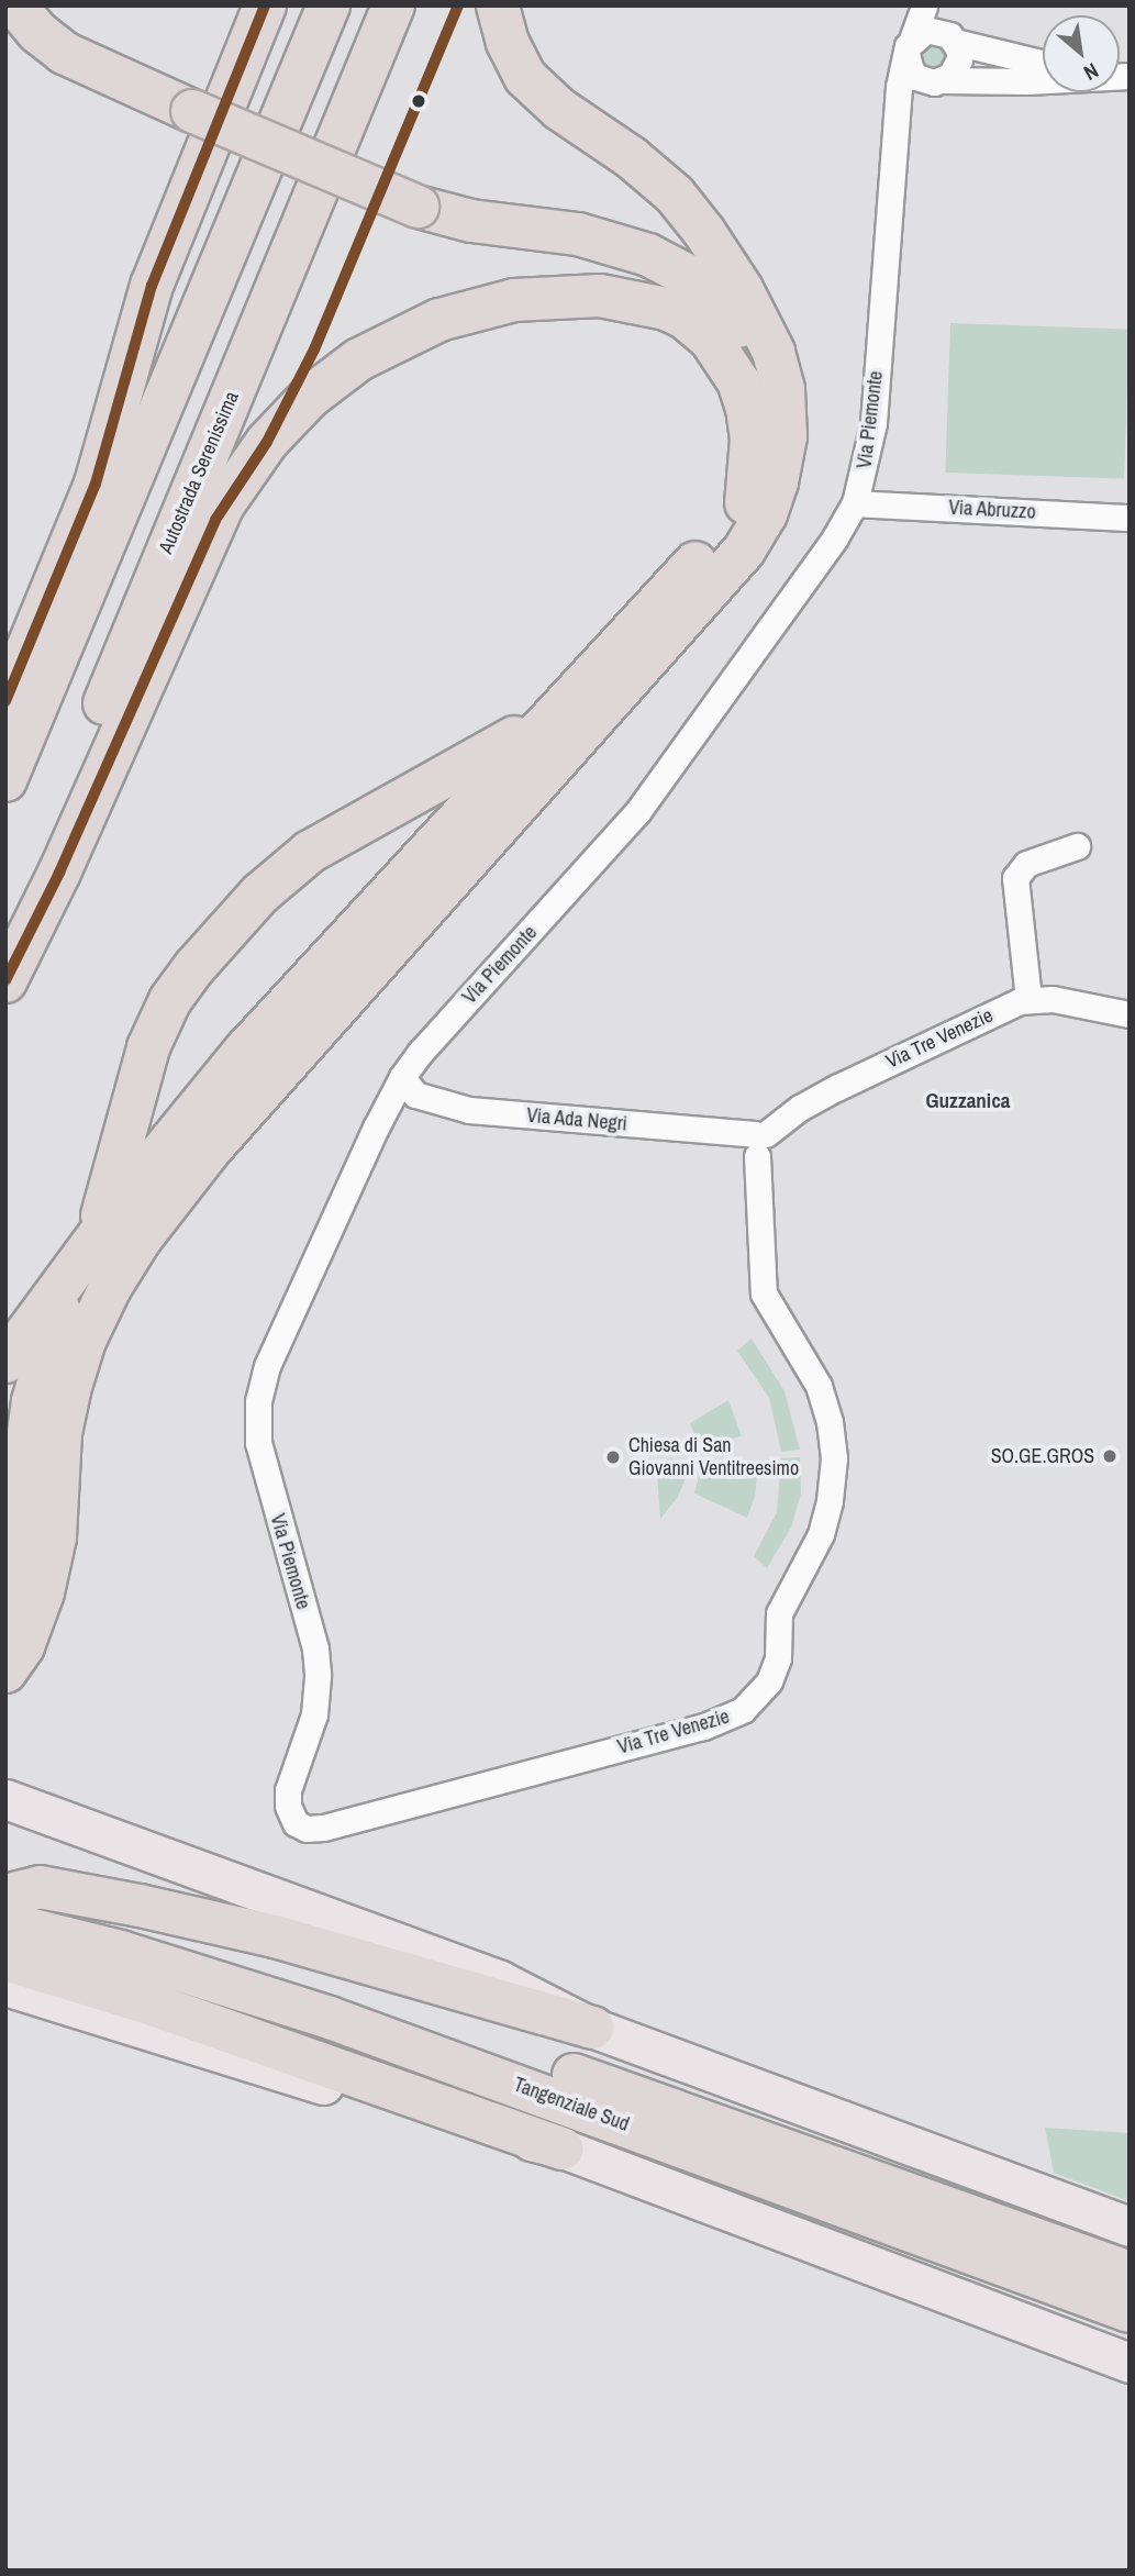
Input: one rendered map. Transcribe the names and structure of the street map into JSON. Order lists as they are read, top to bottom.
{
  "streets": {
    "highway": ["Autostrada Serenissima", "Tangenziale Sud"],
    "street": [
      "Via Piemonte",
      "Via Abruzzo",
      "Via Tre Venezie",
      "Via Ada Negri"
    ]
  },
  "crossings": [
    ["Via Piemonte", "Via Abruzzo"],
    ["Via Piemonte", "Via Tre Venezie"],
    ["Via Piemonte", "Via Ada Negri"],
    ["Via Tre Venezie", "Via Ada Negri"]
  ],
  "districts": ["Guzzanica"],
  "places": ["SO.GE.GROS", "Chiesa di San Giovanni Ventitreesimo"],
  "north": "bottom right"
}
